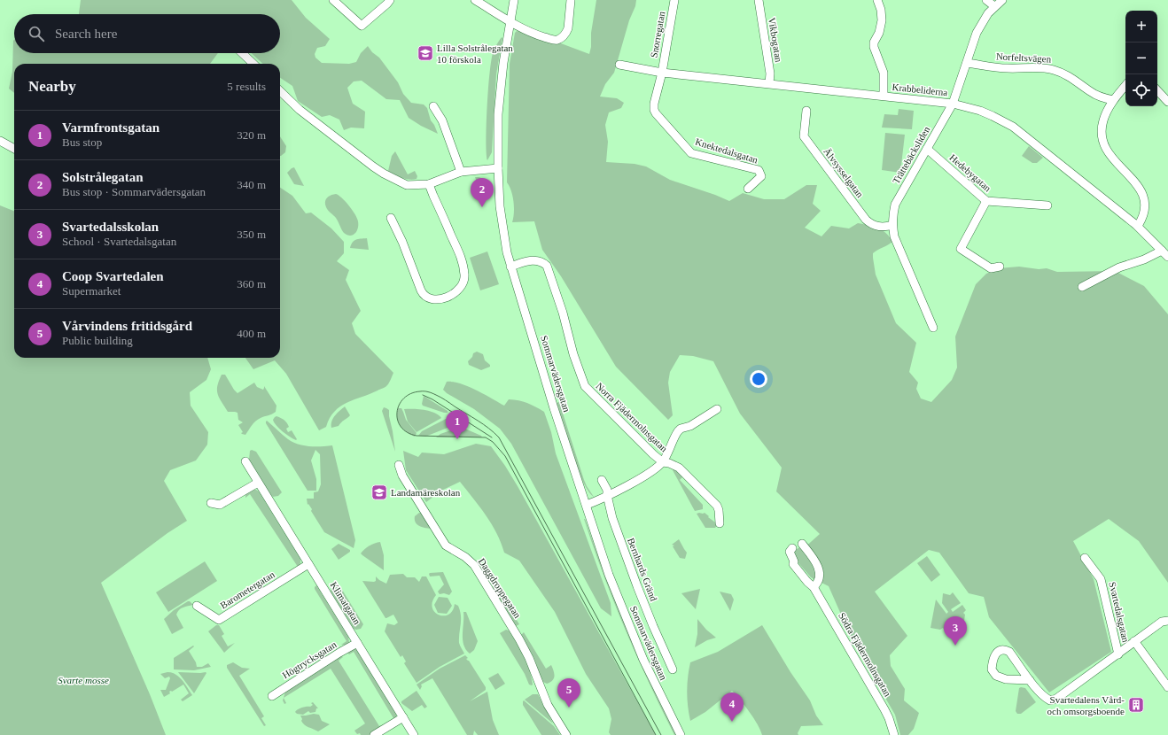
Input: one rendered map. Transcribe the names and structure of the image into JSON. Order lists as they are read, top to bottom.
{
  "streets": {
    "street": [
      "Snorregatan",
      "Vikbogatan",
      "Norfeltsvägen",
      "Krabbeliderna",
      "Knektedalsgatan",
      "Trättebäcksliden",
      "Älvsysselgatan",
      "Hedebygatan",
      "Sommarvädersgatan",
      "Norra Fjädermolnsgatan",
      "Bernhards Gränd",
      "Daggdroppegatan",
      "Barometergatan",
      "Klimatgatan",
      "Svartedalsgatan",
      "Södra Fjädermolnsgatan",
      "Högtrycksgatan"
    ]
  },
  "crossings": [
    ["Snorregatan", "Krabbeliderna"],
    ["Snorregatan", "Knektedalsgatan"],
    ["Vikbogatan", "Krabbeliderna"],
    ["Norfeltsvägen", "Trättebäcksliden"],
    ["Krabbeliderna", "Knektedalsgatan"],
    ["Krabbeliderna", "Trättebäcksliden"],
    ["Trättebäcksliden", "Älvsysselgatan"],
    ["Trättebäcksliden", "Hedebygatan"],
    ["Sommarvädersgatan", "Norra Fjädermolnsgatan"],
    ["Barometergatan", "Klimatgatan"],
    ["Klimatgatan", "Högtrycksgatan"]
  ],
  "parks": ["Svarte mosse"],
  "places": {
    "school or university": ["Lilla Solstrålegatan 10 förskola", "Landamäreskolan"],
    "building": ["Svartedalens Vård- och omsorgsboende"]
  },
  "page": {
    "map_buttons": ["+", "−"],
    "search": "Search here",
    "heading": ["Nearby", "5 results"],
    "list": [
      {
        "mark": "1",
        "name": "Varmfrontsgatan",
        "note": "Bus stop",
        "value": "320 m"
      },
      {
        "mark": "2",
        "name": "Solstrålegatan",
        "note": "Bus stop · Sommarvädersgatan",
        "value": "340 m"
      },
      {
        "mark": "3",
        "name": "Svartedalsskolan",
        "note": "School · Svartedalsgatan",
        "value": "350 m"
      },
      {
        "mark": "4",
        "name": "Coop Svartedalen",
        "note": "Supermarket",
        "value": "360 m"
      },
      {
        "mark": "5",
        "name": "Vårvindens fritidsgård",
        "note": "Public building",
        "value": "400 m"
      }
    ],
    "pins": [
      "2",
      "1",
      "3",
      "5",
      "4"
    ]
  }
}
